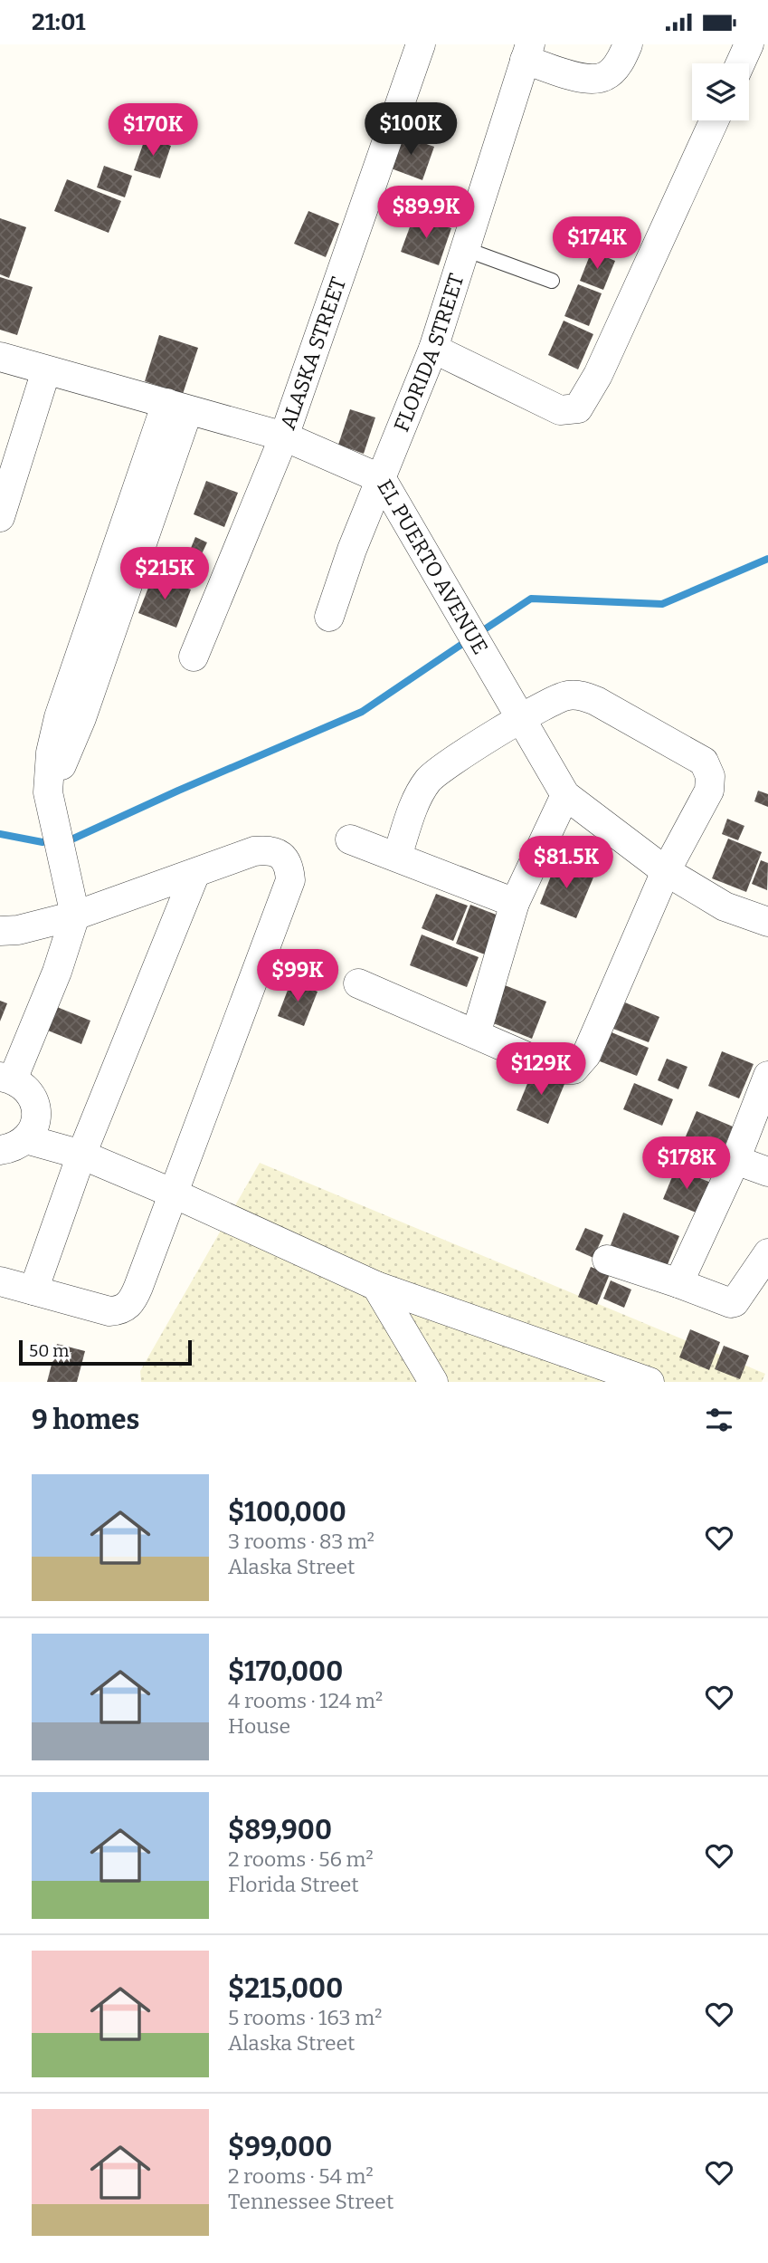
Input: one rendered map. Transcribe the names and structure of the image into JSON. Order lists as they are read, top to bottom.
{
  "streets": {
    "street": ["ALASKA STREET", "FLORIDA STREET", "EL PUERTO AVENUE"]
  },
  "crossings": [
    ["ALASKA STREET", "EL PUERTO AVENUE"],
    ["FLORIDA STREET", "EL PUERTO AVENUE"]
  ],
  "scale_bar": "50 m",
  "page": {
    "status": "21:01",
    "price": [
      "$100K",
      "$170K",
      "$89.9K",
      "$174K",
      "$215K",
      "$81.5K",
      "$99K",
      "$129K",
      "$178K"
    ],
    "scale": "50 m",
    "heading": "9 homes",
    "list": [
      {
        "name": "$100,000",
        "note": "3 rooms · 83 m² · Alaska Street"
      },
      {
        "name": "$170,000",
        "note": "4 rooms · 124 m² · House"
      },
      {
        "name": "$89,900",
        "note": "2 rooms · 56 m² · Florida Street"
      },
      {
        "name": "$215,000",
        "note": "5 rooms · 163 m² · Alaska Street"
      },
      {
        "name": "$99,000",
        "note": "2 rooms · 54 m² · Tennessee Street"
      }
    ]
  }
}
